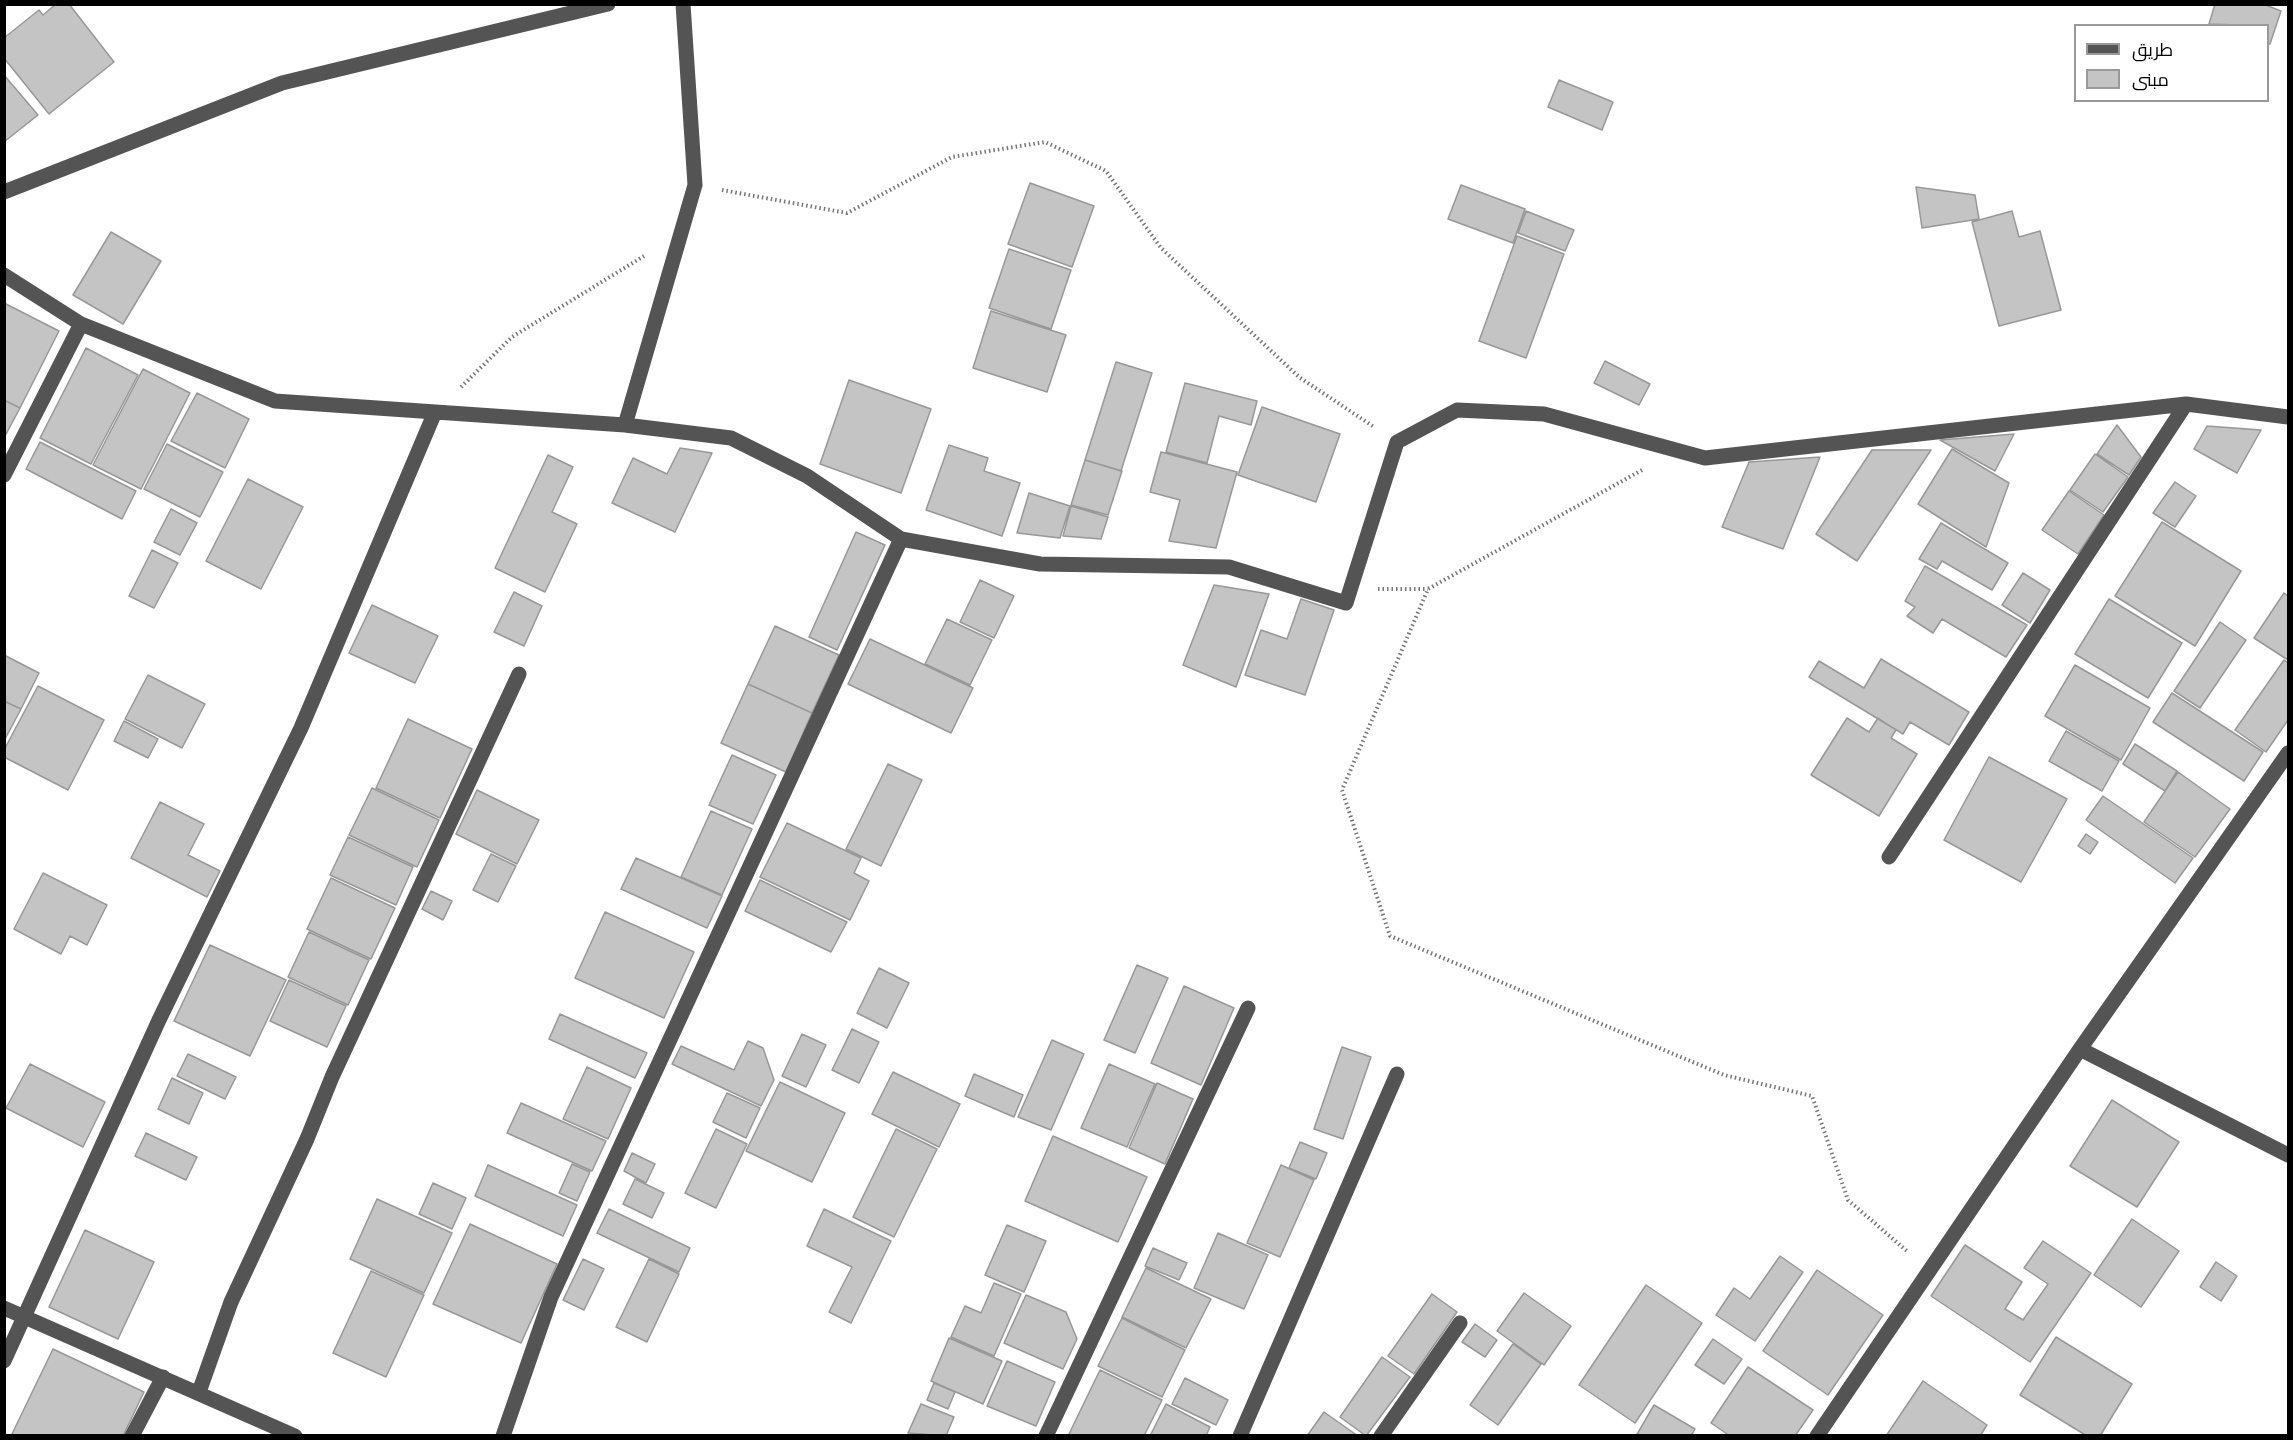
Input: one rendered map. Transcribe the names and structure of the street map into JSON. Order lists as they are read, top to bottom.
{
  "legend": ["طريق", "مبنى"]
}
